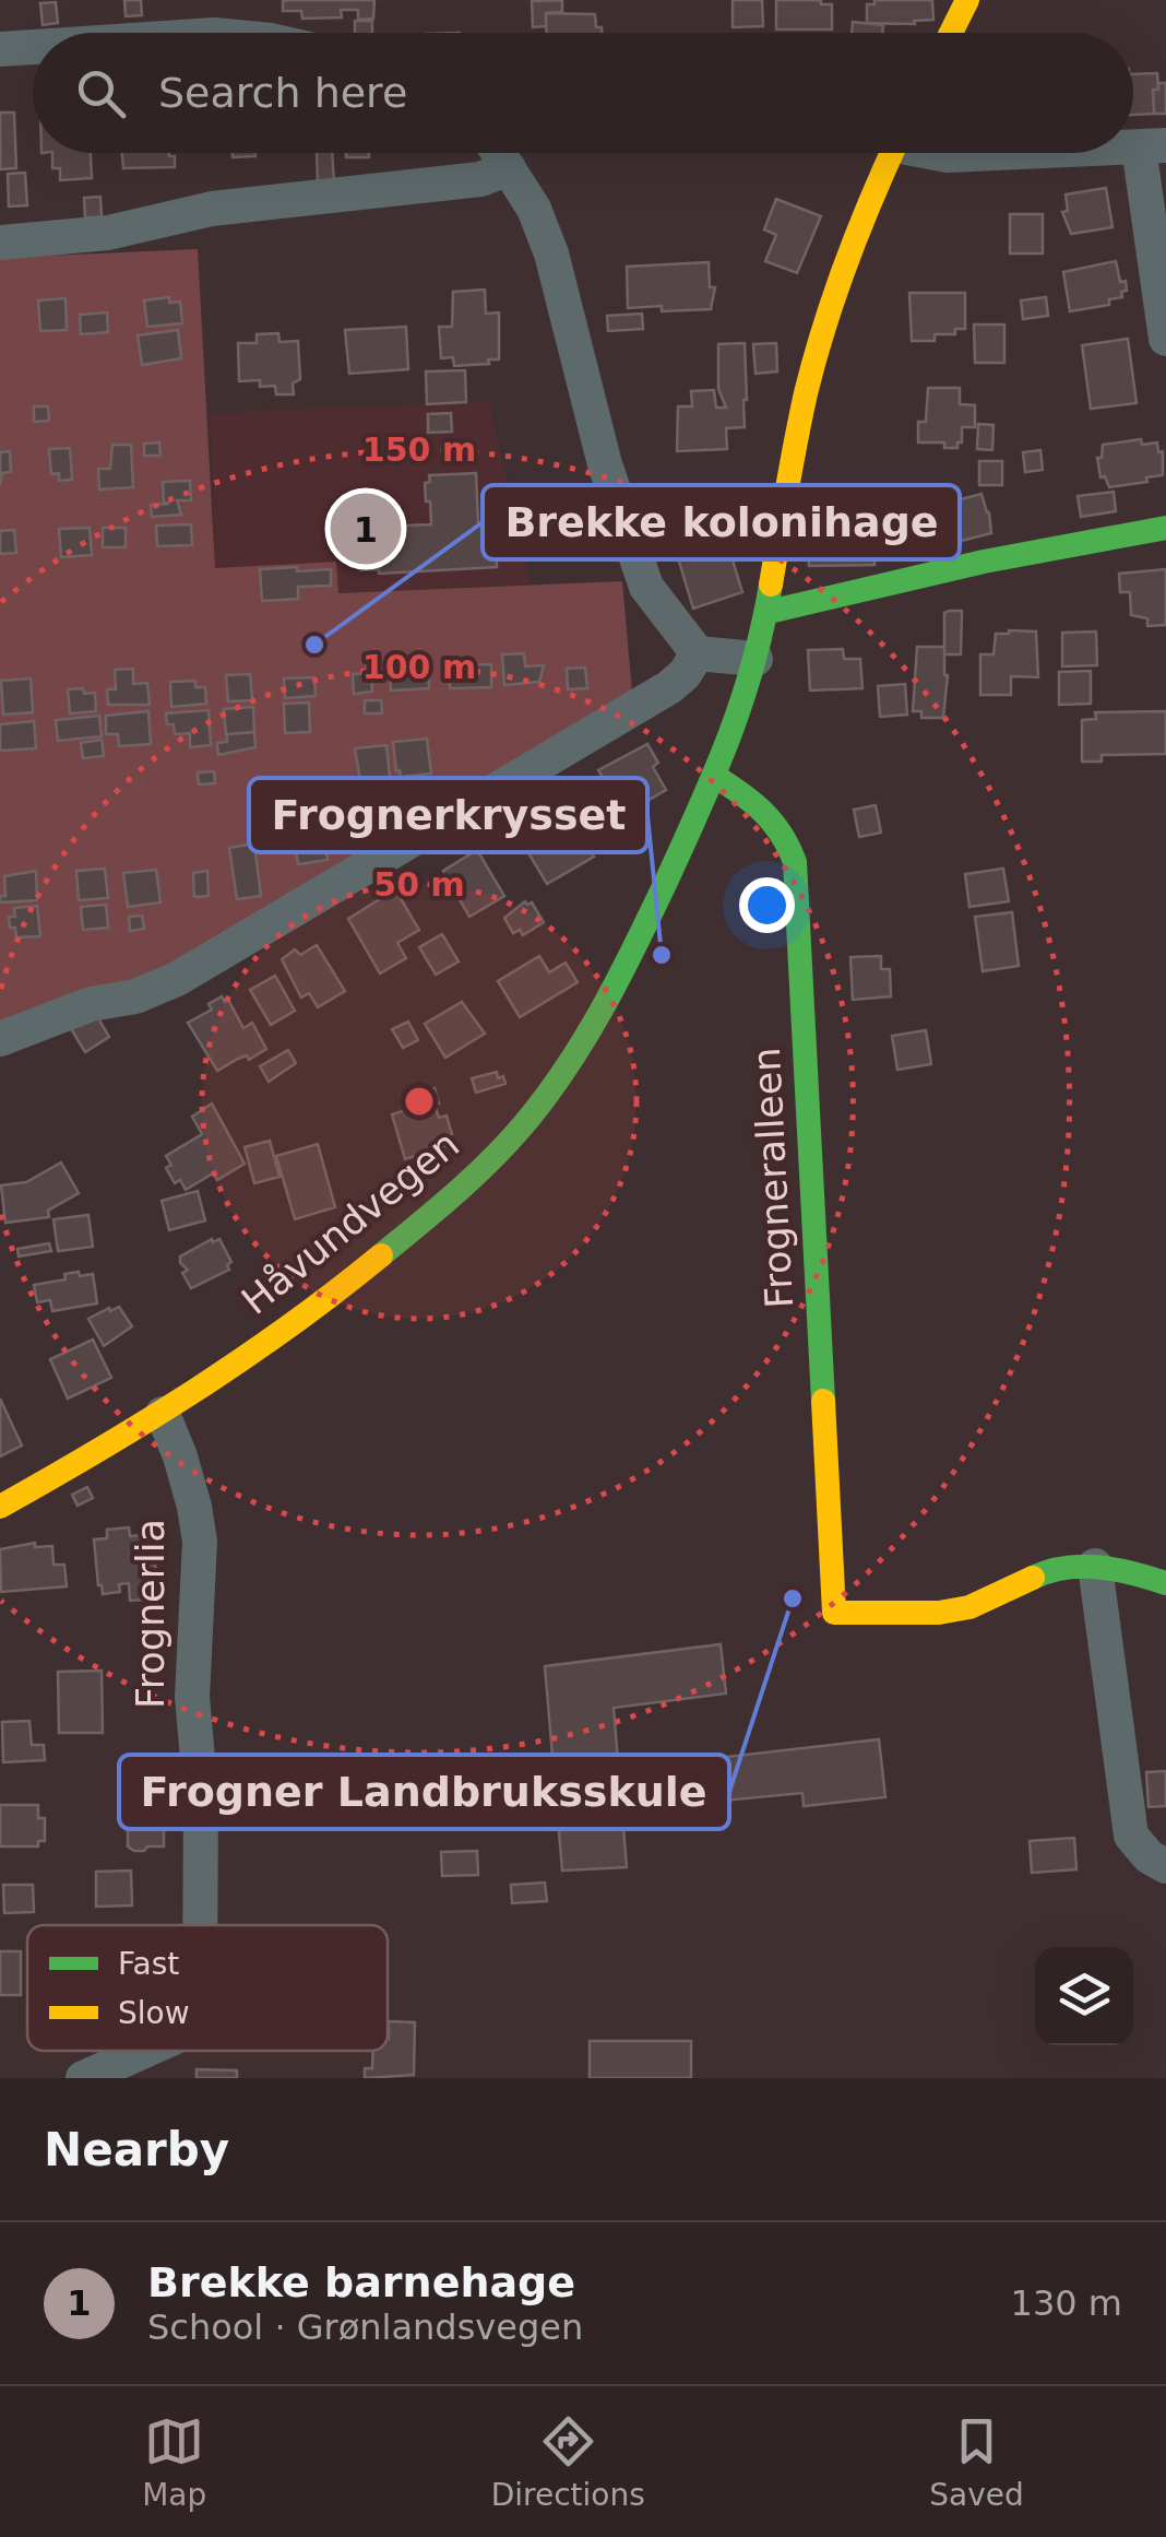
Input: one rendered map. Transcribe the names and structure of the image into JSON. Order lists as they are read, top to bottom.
{
  "streets": {
    "main road": ["Frogneralleen", "Håvundvegen"],
    "street": ["Frognerlia"]
  },
  "crossings": [
    ["Frogneralleen", "Håvundvegen"],
    ["Håvundvegen", "Frognerlia"]
  ],
  "places": ["Brekke kolonihage", "Frognerkrysset", "Frogner Landbruksskule"],
  "legend": ["Fast", "Slow"],
  "page": {
    "search": "Search here",
    "pins": "1",
    "heading": "Nearby",
    "list": [
      {
        "mark": "1",
        "name": "Brekke barnehage",
        "note": "School · Grønlandsvegen",
        "value": "130 m"
      }
    ],
    "nav": ["Map", "Directions", "Saved"]
  },
  "rings": ["150 m", "100 m", "50 m"]
}
